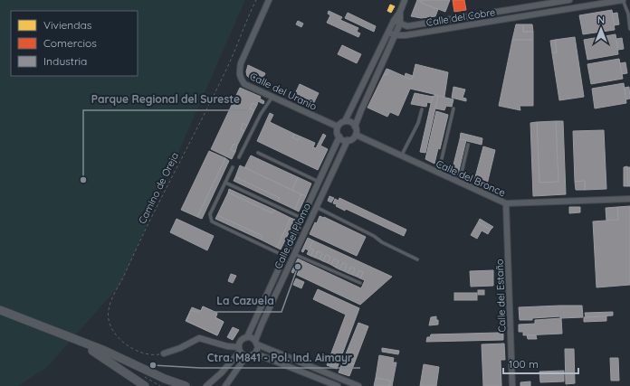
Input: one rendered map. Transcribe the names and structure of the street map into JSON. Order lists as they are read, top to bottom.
{
  "streets": {
    "street": [
      "Calle del Cobre",
      "Calle del Uranio",
      "Calle del Bronce",
      "Calle del Plomo",
      "Calle del Estaño"
    ],
    "path": ["Camino de Oreja"]
  },
  "crossings": [
    ["Calle del Uranio", "Calle del Bronce"],
    ["Calle del Uranio", "Calle del Plomo"],
    ["Calle del Bronce", "Calle del Plomo"],
    ["Calle del Bronce", "Calle del Estaño"]
  ],
  "places": ["Parque Regional del Sureste", "La Cazuela", "Ctra. M841 - Pol. Ind. Aimayr"],
  "legend": ["Viviendas", "Comercios", "Industria"],
  "scale_bar": "100 m",
  "north": "top"
}
